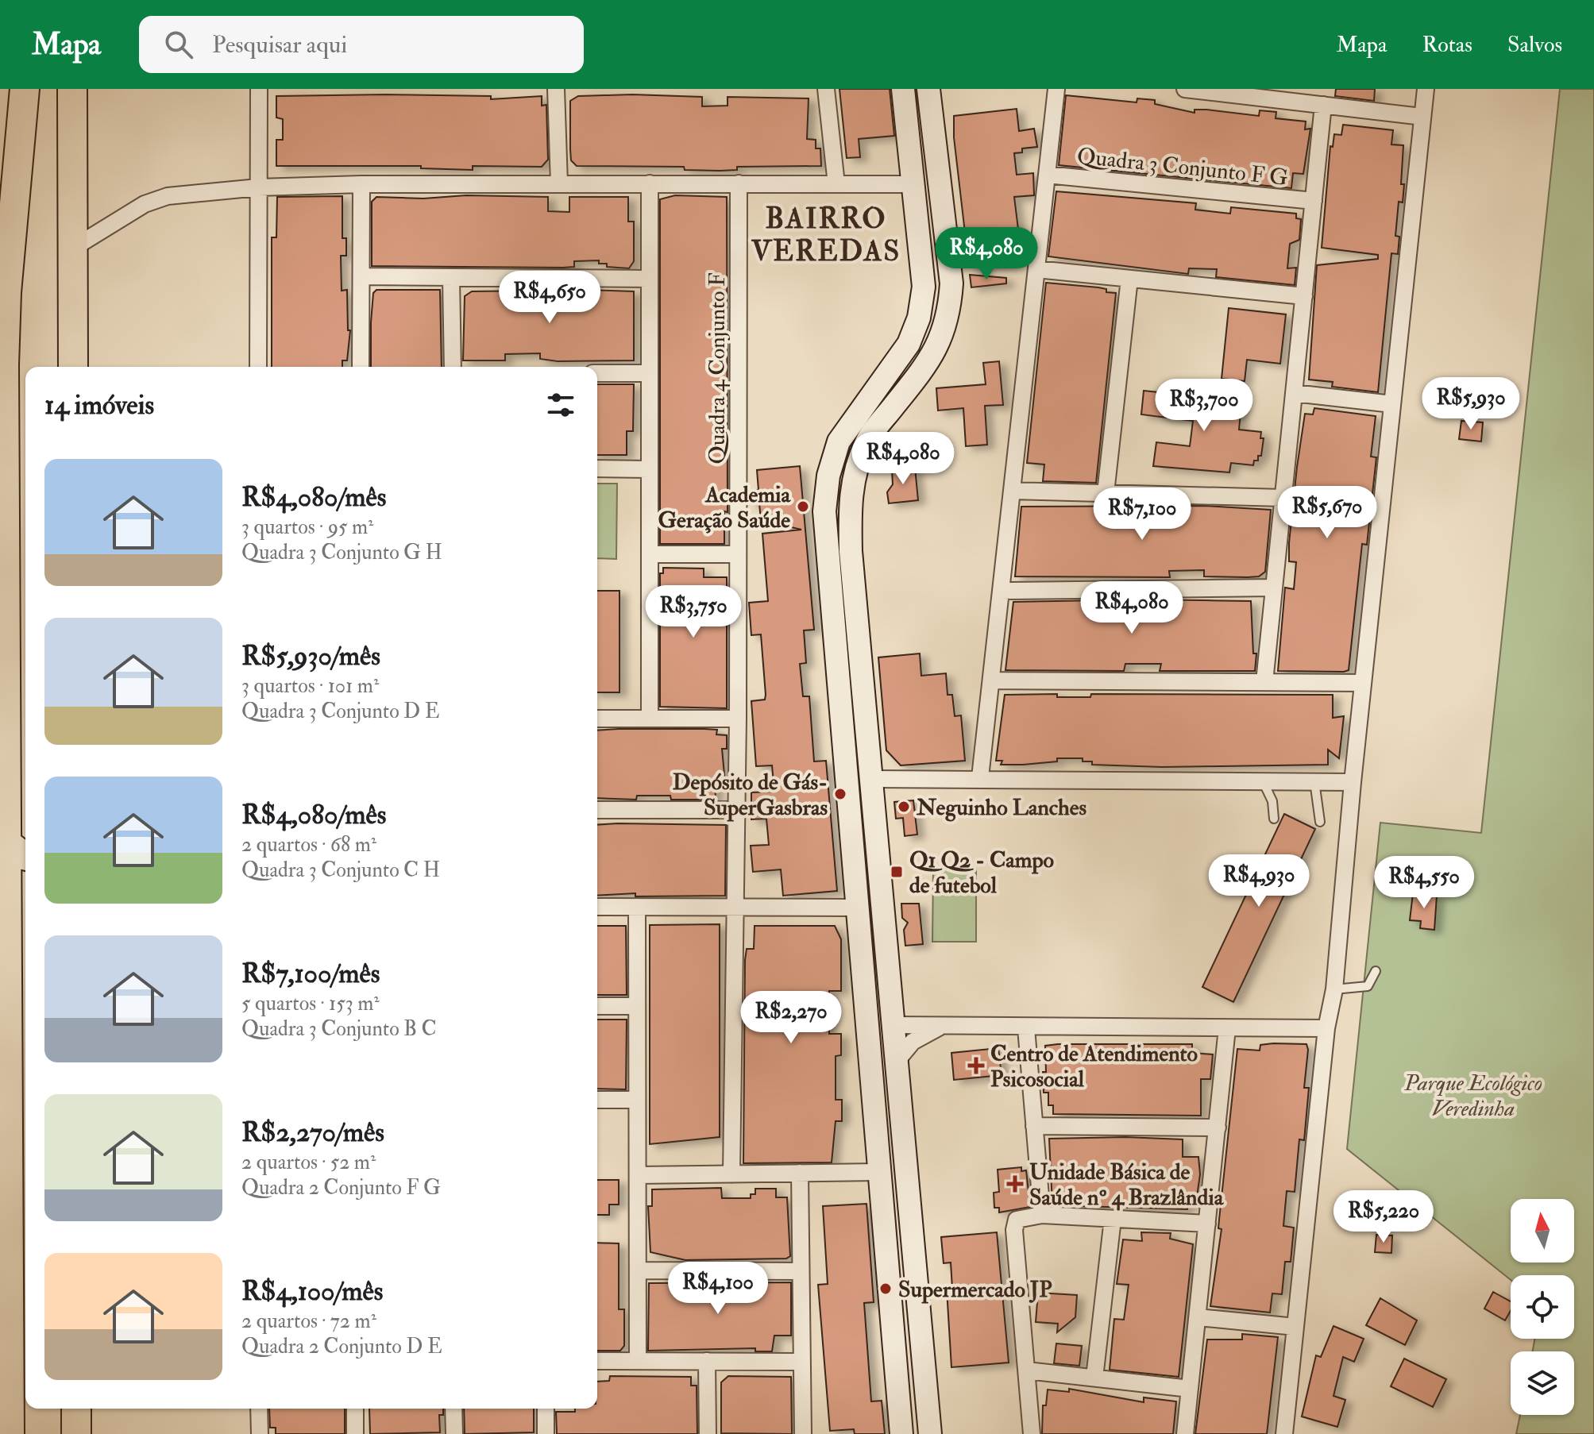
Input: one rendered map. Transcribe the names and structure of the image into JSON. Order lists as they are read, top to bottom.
{
  "streets": {
    "street": ["Quadra 3 Conjunto F G", "Quadra 4 Conjunto F"]
  },
  "districts": ["BAIRRO VEREDAS"],
  "parks": ["Parque Ecológico Veredinha"],
  "places": {
    "other": [
      "Academia Geração Saúde",
      "Depósito de Gás- SuperGasbras",
      "Neguinho Lanches",
      "Supermercado JP"
    ],
    "transit": ["Q1 Q2 - Campo de futebol"],
    "health": ["Centro de Atendimento Psicosocial", "Unidade Básica de Saúde nº 4 Brazlândia"]
  },
  "north": "top",
  "page": {
    "header": "Mapa",
    "search": "Pesquisar aqui",
    "nav": ["Mapa", "Rotas", "Salvos"],
    "price": [
      "R$4,080",
      "R$4,650",
      "R$5,930",
      "R$3,700",
      "R$4,080",
      "R$5,670",
      "R$7,100",
      "R$4,080",
      "R$3,750",
      "R$4,930",
      "R$4,550",
      "R$2,270",
      "R$5,220",
      "R$4,100"
    ],
    "heading": "14 imóveis",
    "list": [
      {
        "name": "R$4,080/mês",
        "note": "3 quartos · 95 m² · Quadra 3 Conjunto G H"
      },
      {
        "name": "R$5,930/mês",
        "note": "3 quartos · 101 m² · Quadra 3 Conjunto D E"
      },
      {
        "name": "R$4,080/mês",
        "note": "2 quartos · 68 m² · Quadra 3 Conjunto C H"
      },
      {
        "name": "R$7,100/mês",
        "note": "5 quartos · 153 m² · Quadra 3 Conjunto B C"
      },
      {
        "name": "R$2,270/mês",
        "note": "2 quartos · 52 m² · Quadra 2 Conjunto F G"
      },
      {
        "name": "R$4,100/mês",
        "note": "2 quartos · 72 m² · Quadra 2 Conjunto D E"
      }
    ]
  }
}
